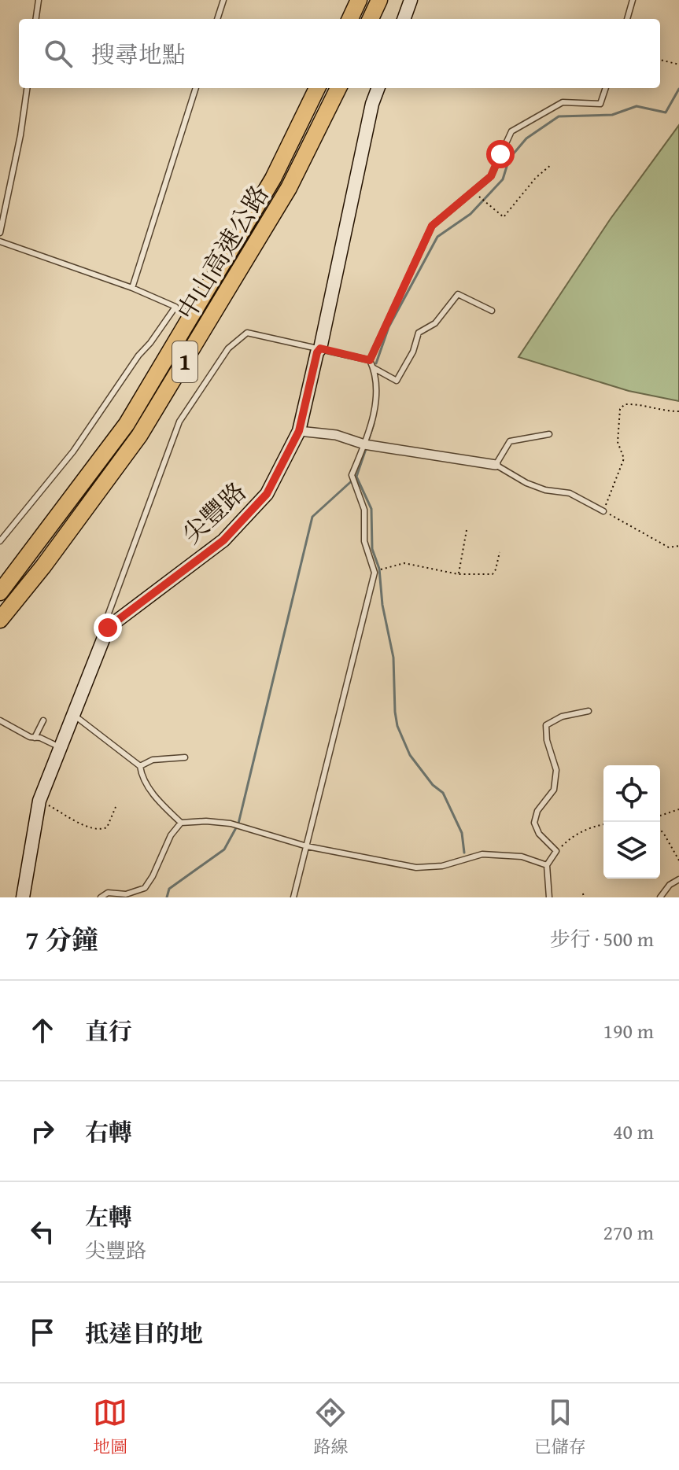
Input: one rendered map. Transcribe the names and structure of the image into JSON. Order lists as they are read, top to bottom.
{
  "streets": {
    "highway": ["中山高速公路", "1"],
    "street": ["尖豐路"]
  },
  "page": {
    "search": "搜尋地點",
    "heading": ["7 分鐘", "步行 · 500 m"],
    "list": [
      ["直行", "190 m"],
      ["右轉", "40 m"],
      ["左轉", "尖豐路", "270 m"],
      "抵達目的地"
    ],
    "nav": ["地圖", "路線", "已儲存"]
  }
}
